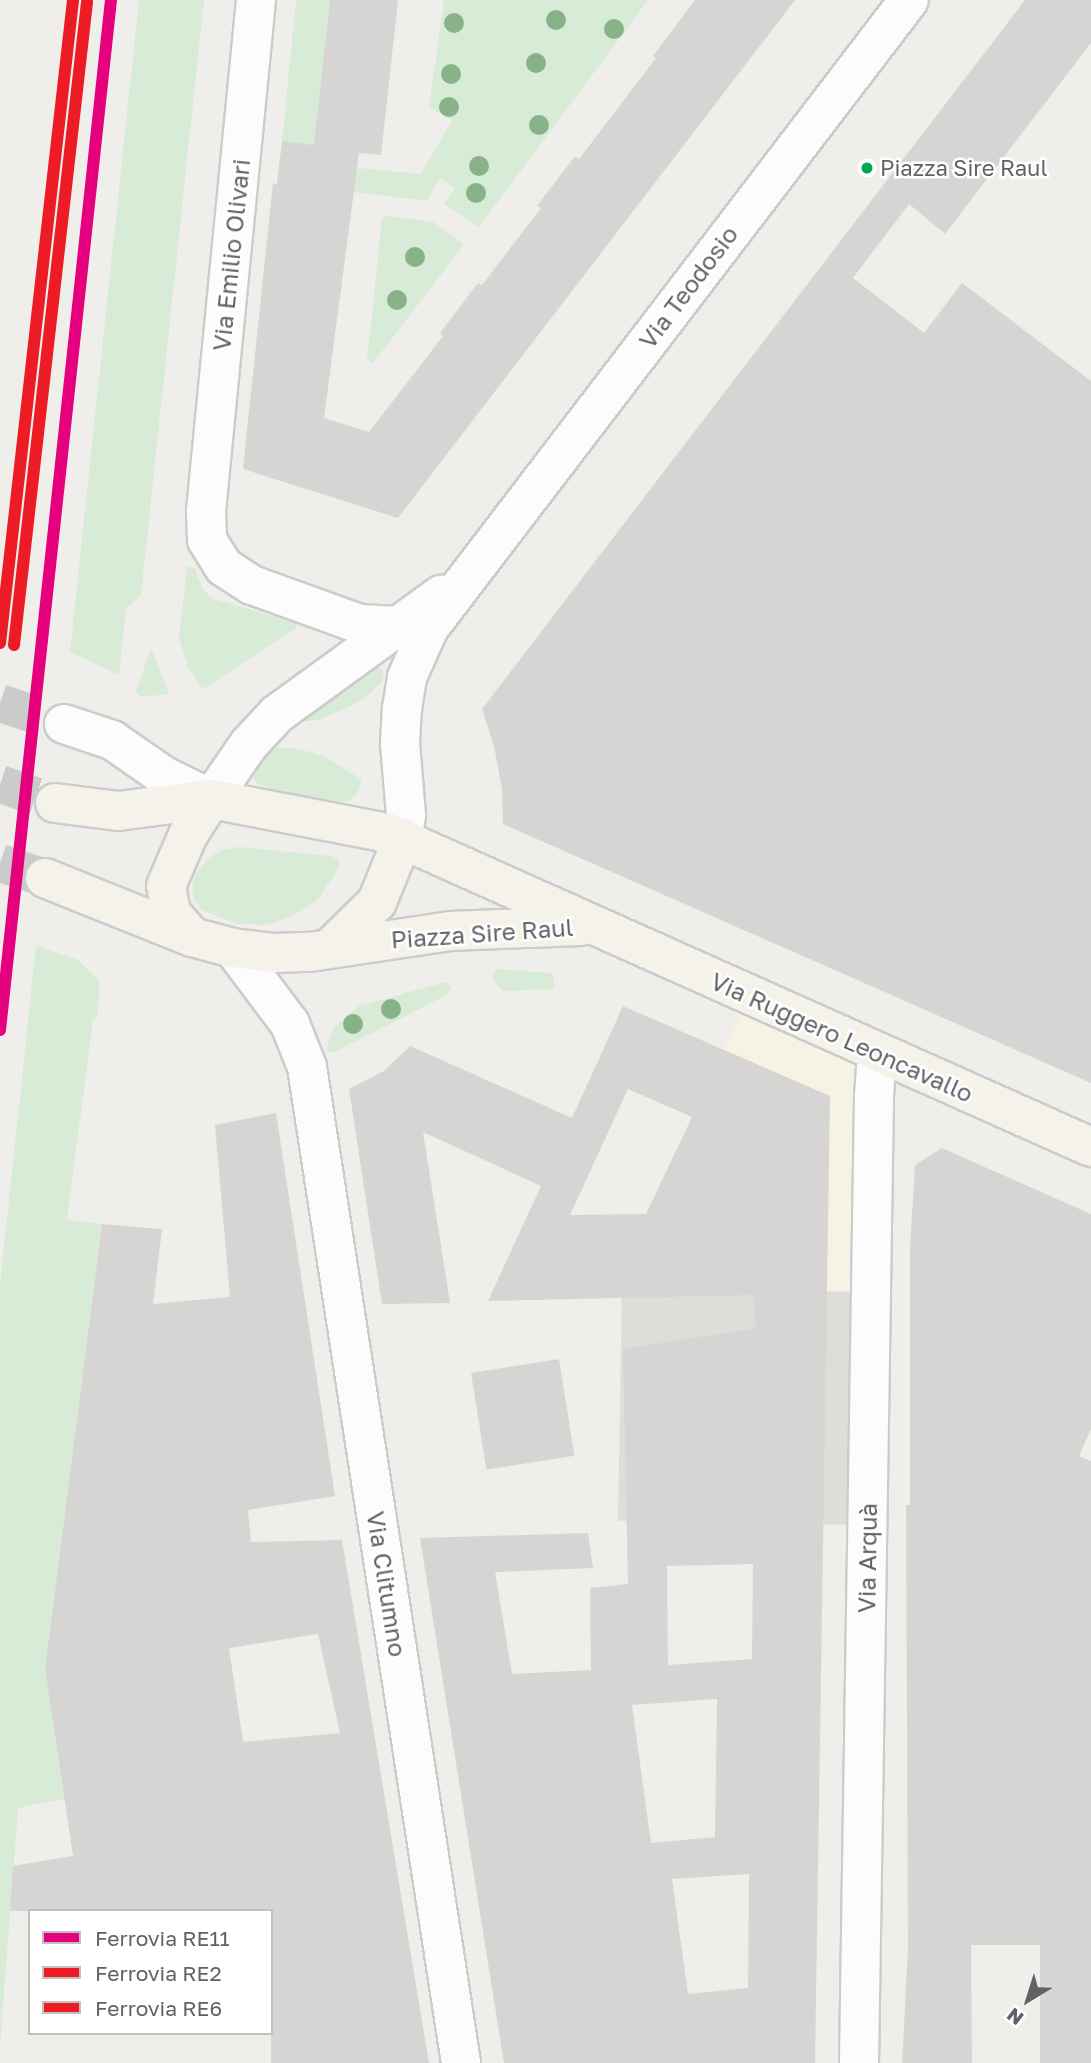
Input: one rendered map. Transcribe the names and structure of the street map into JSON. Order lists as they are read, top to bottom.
{
  "streets": {
    "main road": ["Piazza Sire Raul", "Via Ruggero Leoncavallo"],
    "street": [
      "Via Emilio Olivari",
      "Via Teodosio",
      "Via Arquà",
      "Via Clitumno"
    ]
  },
  "crossings": [
    ["Via Teodosio", "Piazza Sire Raul"],
    ["Piazza Sire Raul", "Via Ruggero Leoncavallo"],
    ["Piazza Sire Raul", "Via Clitumno"],
    ["Via Ruggero Leoncavallo", "Via Arquà"]
  ],
  "places": ["Piazza Sire Raul"],
  "lines": ["rail line RE11", "rail line RE2", "rail line RE6"],
  "legend": ["Ferrovia RE11", "Ferrovia RE2", "Ferrovia RE6"],
  "north": "bottom left"
}
